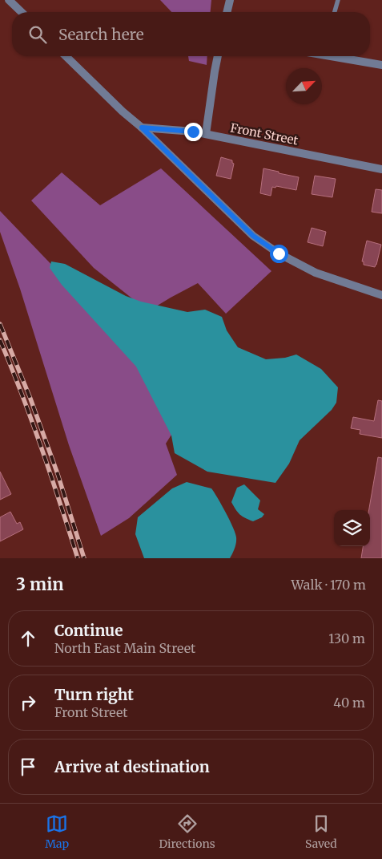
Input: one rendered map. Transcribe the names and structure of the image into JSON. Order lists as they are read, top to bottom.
{
  "streets": {
    "street": ["Front Street"]
  },
  "north": "top right",
  "page": {
    "search": "Search here",
    "heading": ["3 min", "Walk · 170 m"],
    "list": [
      ["Continue", "North East Main Street", "130 m"],
      ["Turn right", "Front Street", "40 m"],
      "Arrive at destination"
    ],
    "nav": ["Map", "Directions", "Saved"]
  }
}
